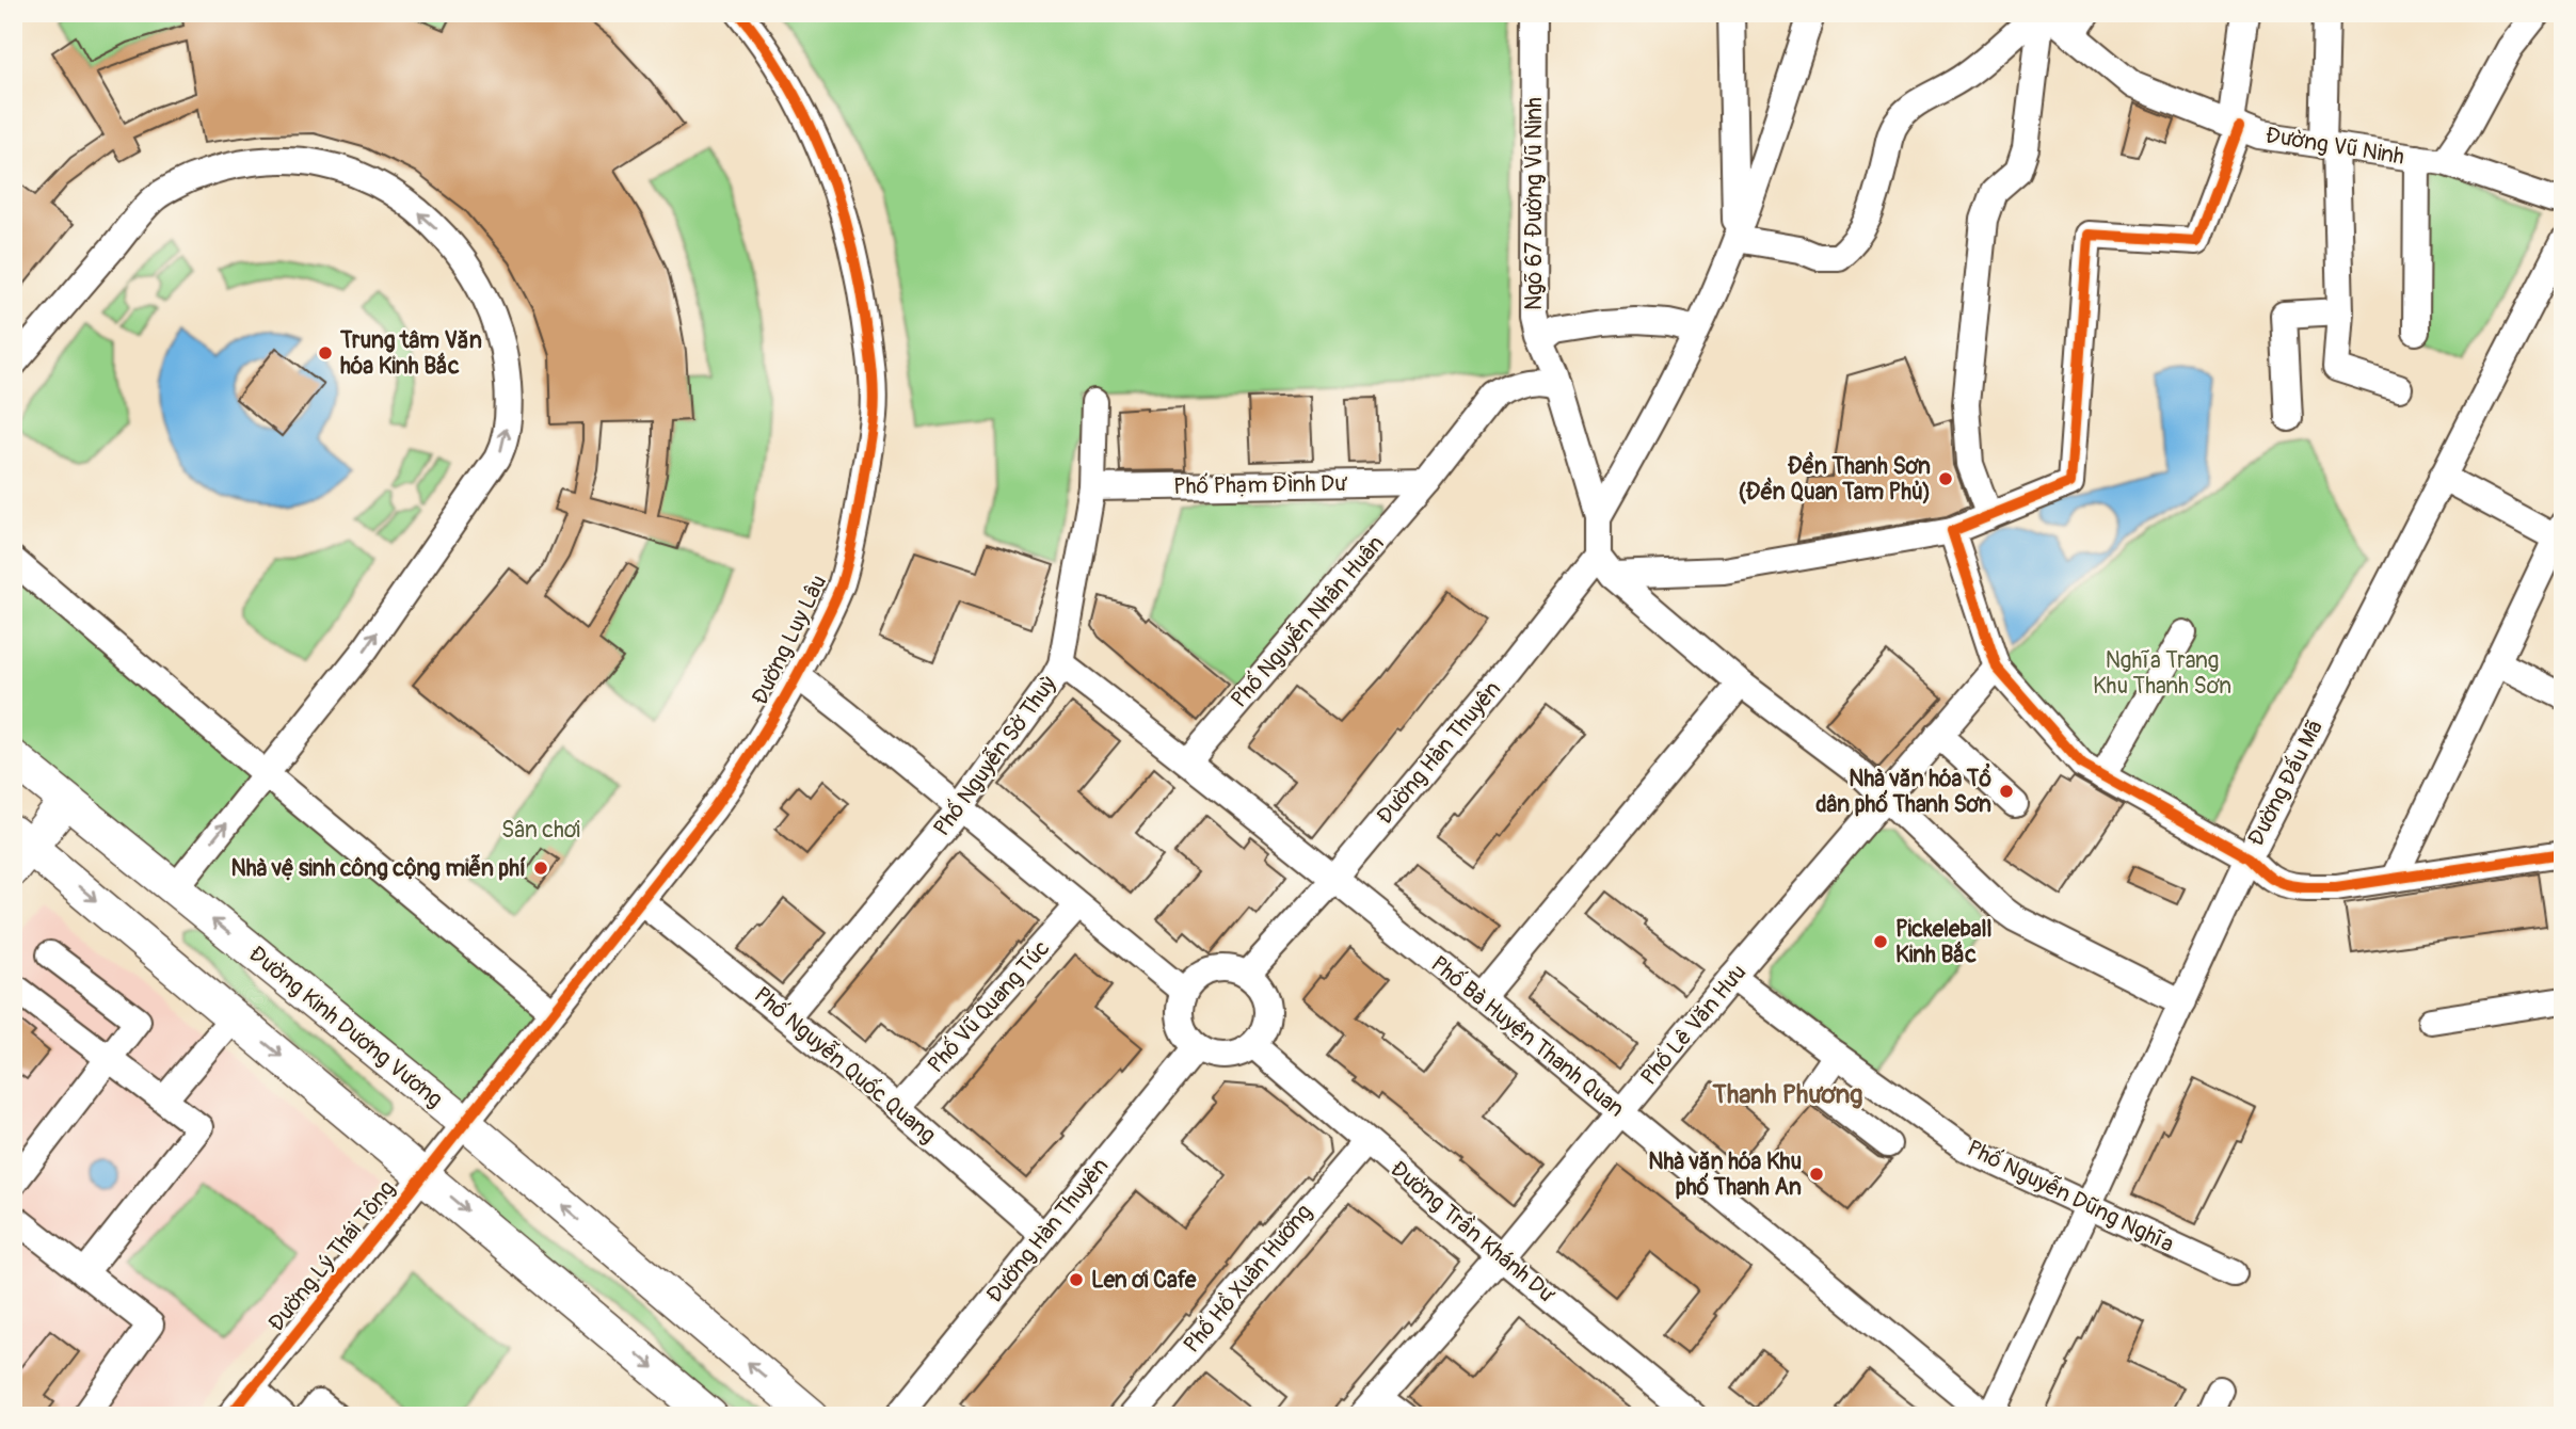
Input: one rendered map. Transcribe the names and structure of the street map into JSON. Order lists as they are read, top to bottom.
{
  "streets": {
    "main road": ["Đường Kinh Dương Vương"],
    "street": [
      "Đường Vũ Ninh",
      "Ngõ 67 Đường Vũ Ninh",
      "Phố Phạm Đình Dư",
      "Phố Nguyễn Nhân Huân",
      "Đường Luy Lâu",
      "Đường Hàn Thuyên",
      "Phố Nguyễn Sở Thuỳ",
      "Đường Đấu Mã",
      "Phố Vũ Quang Túc",
      "Phố Lê Văn Hưu",
      "Phố Bà Huyện Thanh Quan",
      "Phố Nguyễn Quốc Quang",
      "Phố Nguyễn Dũng Nghĩa",
      "Đường Trần Khánh Dư",
      "Đường Lý Thái Tông",
      "Phố Hồ Xuân Hương"
    ]
  },
  "crossings": [
    ["Ngõ 67 Đường Vũ Ninh", "Phố Nguyễn Nhân Huân"],
    ["Phố Phạm Đình Dư", "Phố Nguyễn Nhân Huân"],
    ["Phố Phạm Đình Dư", "Phố Nguyễn Sở Thuỳ"],
    ["Phố Nguyễn Nhân Huân", "Phố Bà Huyện Thanh Quan"],
    ["Đường Luy Lâu", "Đường Kinh Dương Vương"],
    ["Đường Luy Lâu", "Phố Nguyễn Quốc Quang"],
    ["Đường Luy Lâu", "Đường Lý Thái Tông"],
    ["Đường Hàn Thuyên", "Phố Bà Huyện Thanh Quan"],
    ["Đường Hàn Thuyên", "Phố Nguyễn Quốc Quang"],
    ["Đường Hàn Thuyên", "Đường Trần Khánh Dư"],
    ["Phố Nguyễn Sở Thuỳ", "Phố Bà Huyện Thanh Quan"],
    ["Phố Nguyễn Sở Thuỳ", "Phố Nguyễn Quốc Quang"],
    ["Đường Đấu Mã", "Phố Bà Huyện Thanh Quan"],
    ["Đường Đấu Mã", "Phố Nguyễn Dũng Nghĩa"],
    ["Phố Vũ Quang Túc", "Phố Nguyễn Quốc Quang"],
    ["Phố Lê Văn Hưu", "Phố Bà Huyện Thanh Quan"],
    ["Phố Lê Văn Hưu", "Phố Nguyễn Dũng Nghĩa"],
    ["Phố Lê Văn Hưu", "Đường Trần Khánh Dư"],
    ["Đường Kinh Dương Vương", "Đường Lý Thái Tông"],
    ["Đường Trần Khánh Dư", "Phố Hồ Xuân Hương"]
  ],
  "districts": ["Thanh Phương"],
  "parks": ["Nghĩa Trang Khu Thanh Sơn", "Sân chơi"],
  "places": [
    "Trung tâm Văn hóa Kinh Bắc",
    "Đền Thanh Sơn (Đền Quan Tam Phủ)",
    "Nhà văn hóa Tổ dân phố Thanh Sơn",
    "Nhà vệ sinh công cộng miễn phí",
    "Pickeleball Kinh Bắc",
    "Nhà văn hóa Khu phố Thanh An",
    "Len ơi Cafe"
  ]
}
